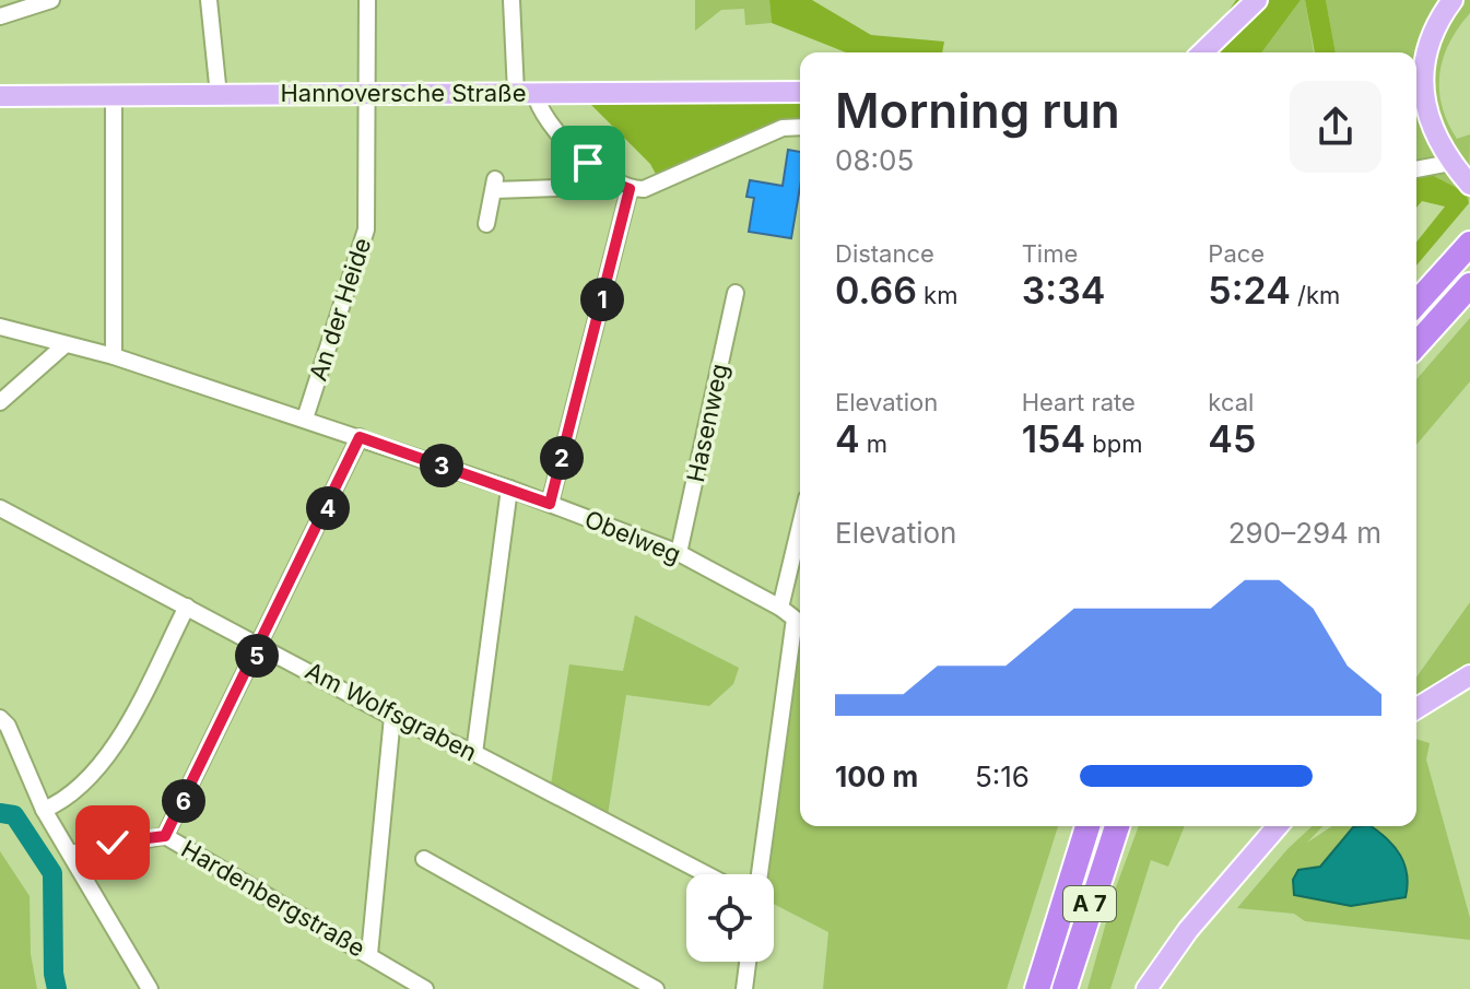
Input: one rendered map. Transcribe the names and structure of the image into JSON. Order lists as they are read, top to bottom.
{
  "streets": {
    "highway": ["A 7"],
    "main road": ["Hannoversche Straße"],
    "street": [
      "An der Heide",
      "Hasenweg",
      "Obelweg",
      "Am Wolfsgraben",
      "Hardenbergstraße"
    ]
  },
  "crossings": [
    ["Hannoversche Straße", "An der Heide"],
    ["An der Heide", "Obelweg"],
    ["Hasenweg", "Obelweg"]
  ],
  "page": {
    "heading": ["Morning run", "08:05"],
    "stats": [
      ["Distance", "0.66 km"],
      ["Time", "3:34"],
      ["Pace", "5:24 /km"],
      ["Elevation", "4 m"],
      ["Heart rate", "154 bpm"],
      ["kcal", "45"]
    ],
    "pins": [
      "1",
      "2",
      "3",
      "4",
      "5",
      "6"
    ],
    "chart": ["Elevation", "290–294 m"],
    "list": [
      {
        "name": "100 m",
        "note": "5:16"
      }
    ]
  }
}
